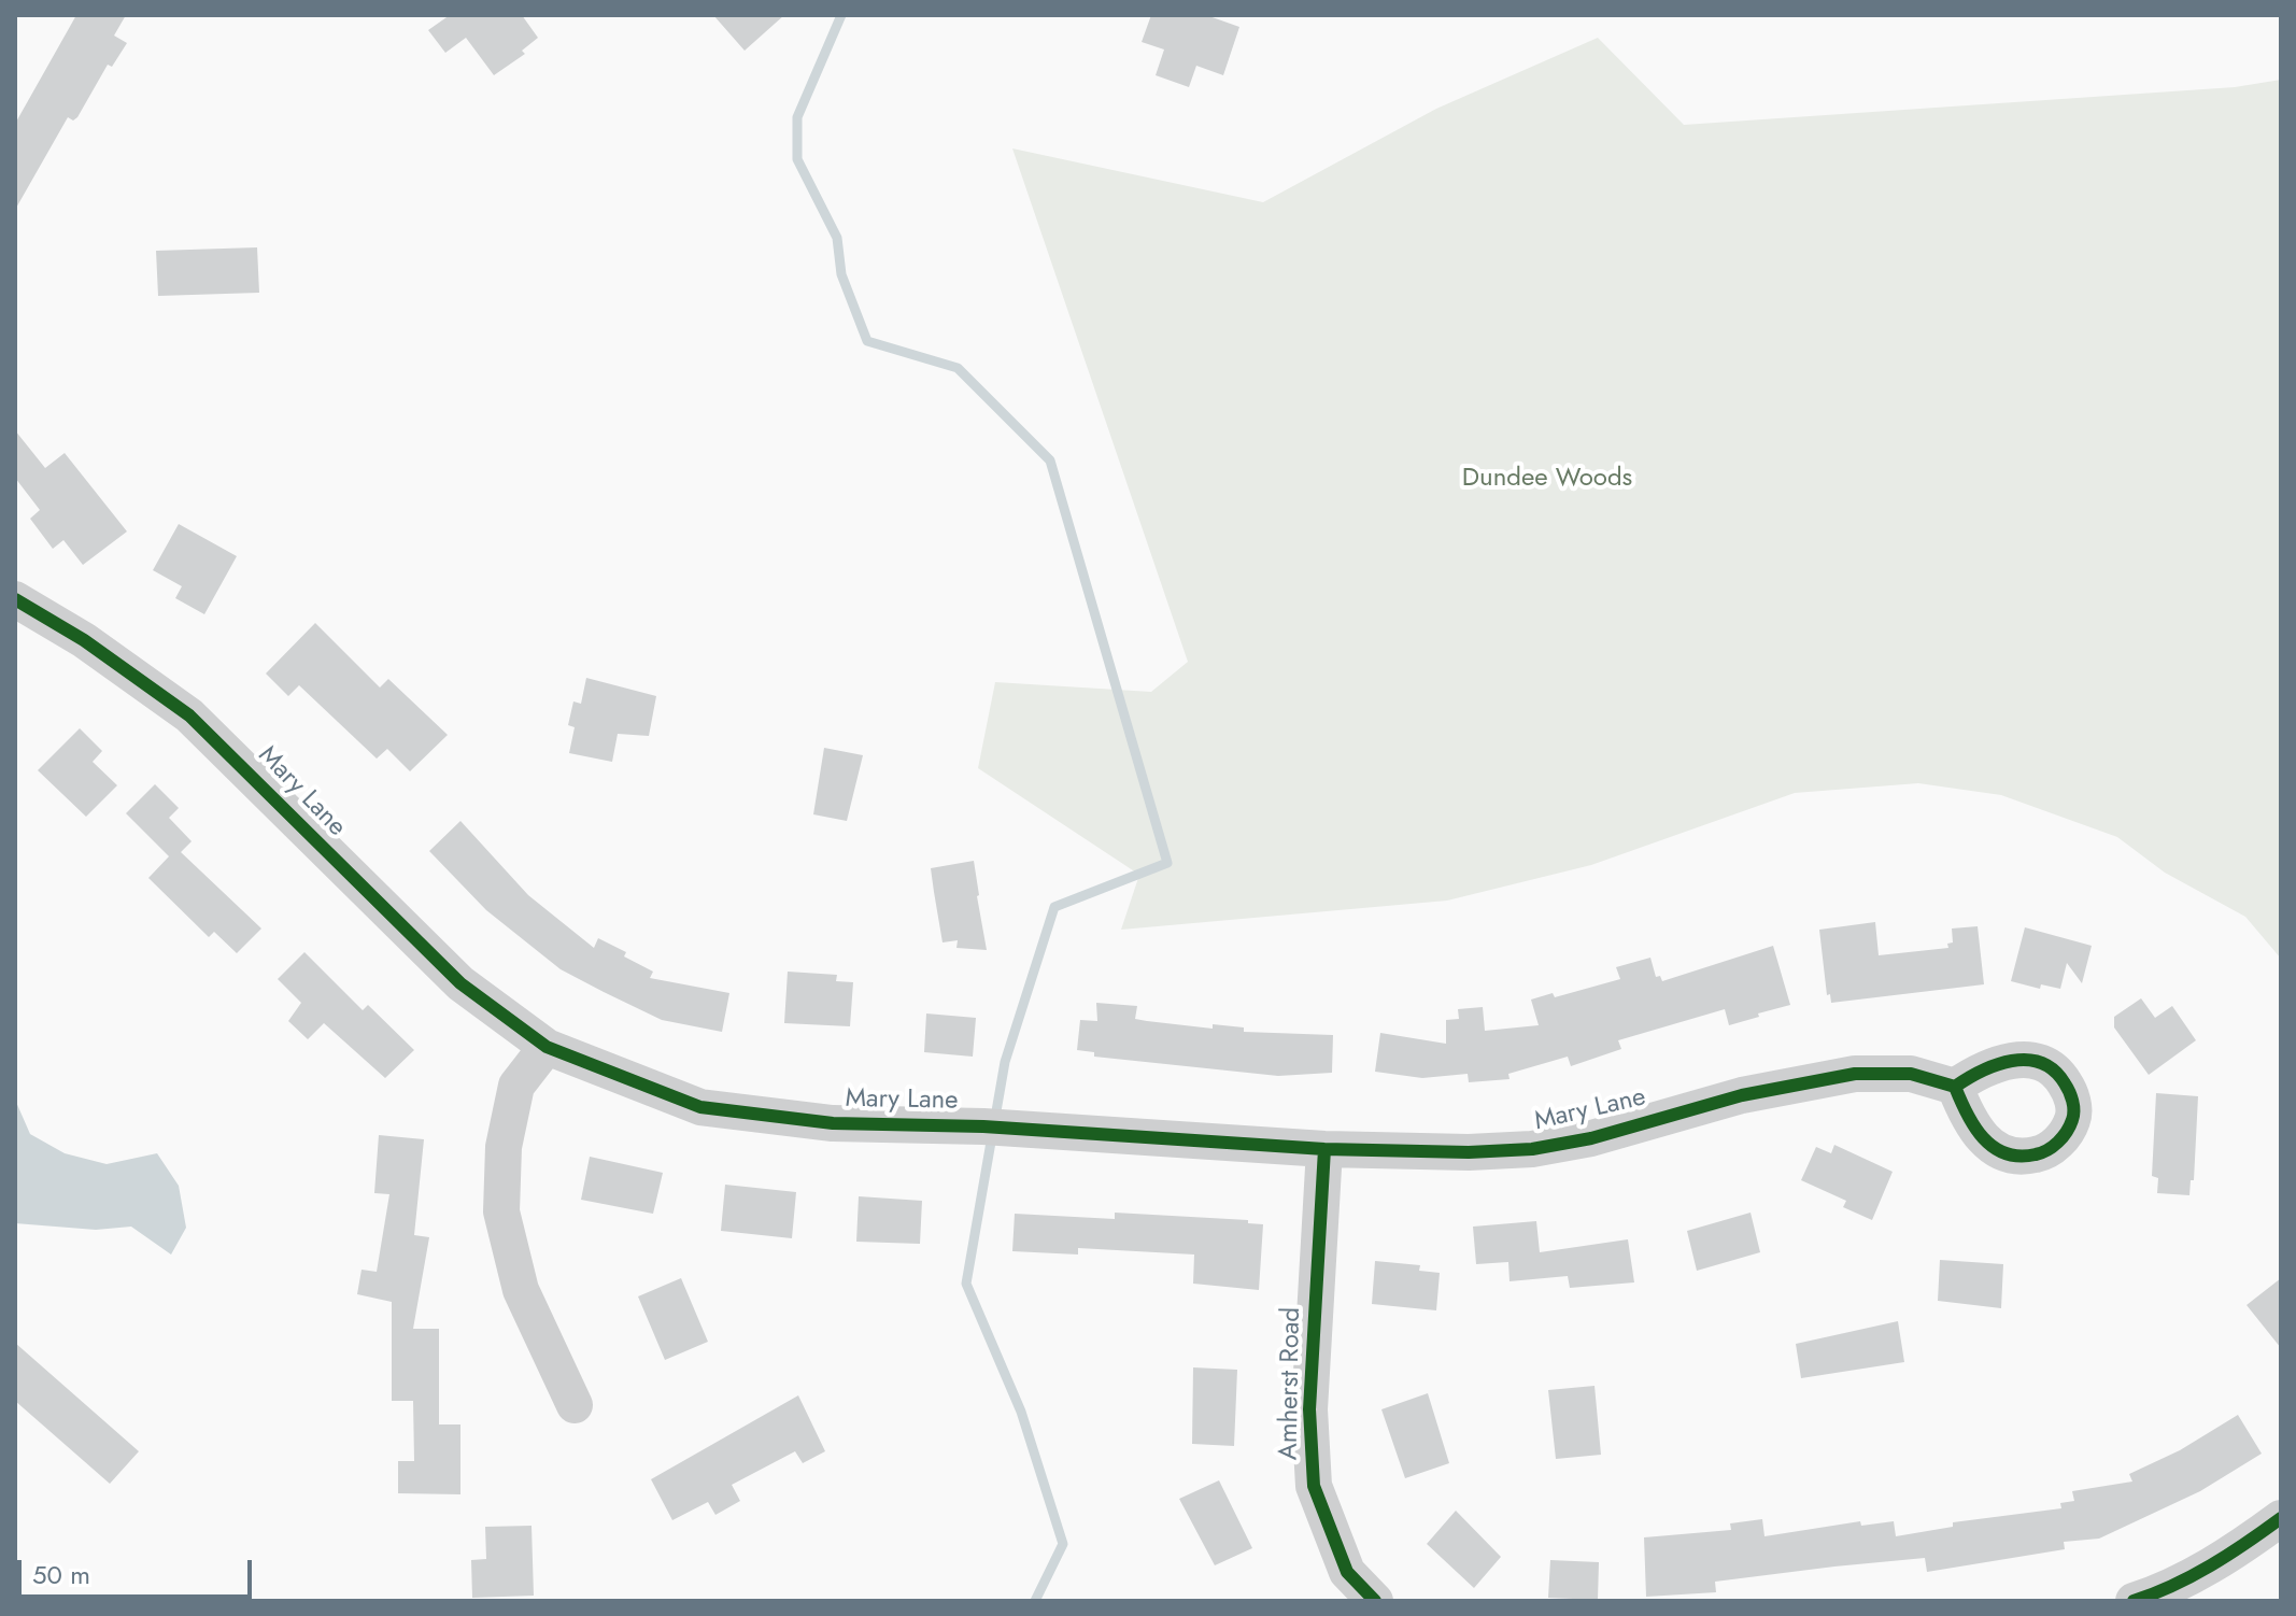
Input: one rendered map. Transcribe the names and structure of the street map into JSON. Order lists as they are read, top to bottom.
{
  "streets": {
    "street": ["Mary Lane", "Amherst Road"]
  },
  "crossings": [
    ["Mary Lane", "Amherst Road"]
  ],
  "parks": ["Dundee Woods"],
  "scale_bar": "50 m"
}
